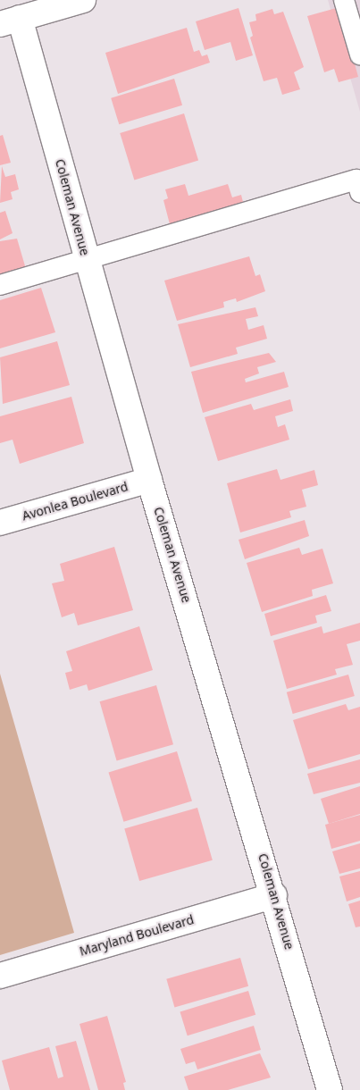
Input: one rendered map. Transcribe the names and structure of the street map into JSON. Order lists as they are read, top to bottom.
{
  "streets": {
    "street": ["Coleman Avenue", "Avonlea Boulevard", "Maryland Boulevard"]
  },
  "crossings": [
    ["Coleman Avenue", "Avonlea Boulevard"],
    ["Coleman Avenue", "Maryland Boulevard"]
  ]
}
